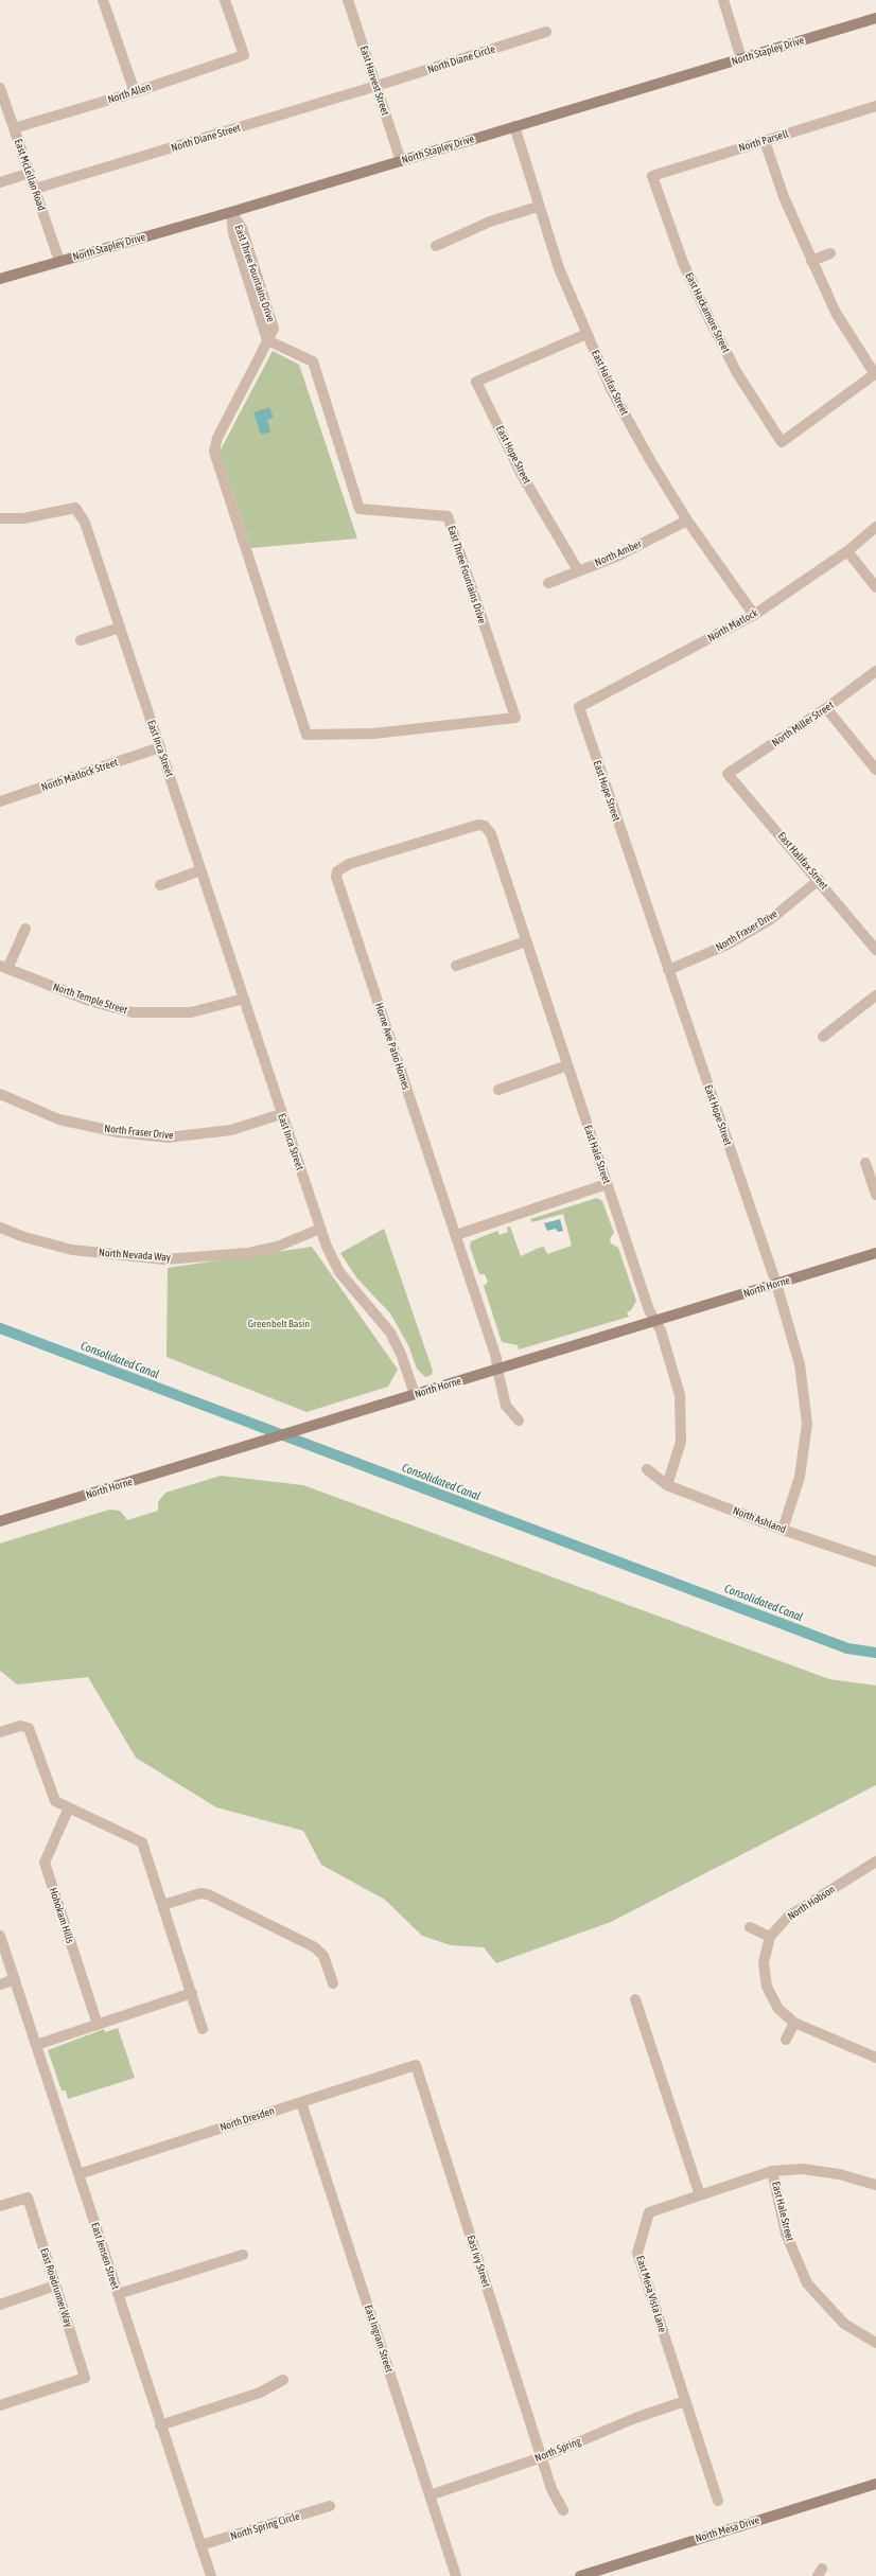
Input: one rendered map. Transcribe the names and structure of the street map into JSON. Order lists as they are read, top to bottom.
{
  "streets": {
    "main road": ["North Stapley Drive", "North Horne", "North Mesa Drive"],
    "street": [
      "North Diane Circle",
      "East Harvest Street",
      "North Allen",
      "North Diane Street",
      "North Parsell",
      "East McLellan Road",
      "East Three Fountains Drive",
      "East Hackamore Street",
      "East Halifax Street",
      "East Hope Street",
      "North Amber",
      "North Matlock",
      "North Miller Street",
      "East Inca Street",
      "North Matlock Street",
      "North Fraser Drive",
      "North Temple Street",
      "Horne Ave Patio Homes",
      "East Hale Street",
      "North Nevada Way",
      "North Ashland",
      "North Hobson",
      "Hohokam Hills",
      "North Dresden",
      "East Jensen Street",
      "East Ivy Street",
      "East Roadrunner Way",
      "East Mesa Vista Lane",
      "East Ingram Street",
      "North Spring",
      "North Spring Circle"
    ]
  },
  "crossings": [
    ["North Stapley Drive", "East Harvest Street"],
    ["North Stapley Drive", "East McLellan Road"],
    ["North Stapley Drive", "East Three Fountains Drive"],
    ["North Stapley Drive", "East Halifax Street"],
    ["North Diane Circle", "East Harvest Street"],
    ["North Diane Circle", "North Diane Street"],
    ["East Harvest Street", "North Diane Street"],
    ["North Allen", "East McLellan Road"],
    ["North Diane Street", "East McLellan Road"],
    ["North Parsell", "East Hackamore Street"],
    ["East Halifax Street", "East Hope Street"],
    ["East Halifax Street", "North Amber"],
    ["East Halifax Street", "North Matlock"],
    ["East Halifax Street", "North Miller Street"],
    ["East Halifax Street", "North Fraser Drive"],
    ["East Hope Street", "North Amber"],
    ["East Hope Street", "North Matlock"],
    ["East Hope Street", "North Fraser Drive"],
    ["East Hope Street", "North Horne"],
    ["East Hope Street", "North Ashland"],
    ["East Inca Street", "North Matlock Street"],
    ["East Inca Street", "North Fraser Drive"],
    ["East Inca Street", "North Temple Street"],
    ["East Inca Street", "North Nevada Way"],
    ["East Inca Street", "North Horne"],
    ["Horne Ave Patio Homes", "East Hale Street"],
    ["Horne Ave Patio Homes", "North Horne"],
    ["East Hale Street", "North Horne"],
    ["East Hale Street", "North Ashland"],
    ["North Dresden", "East Jensen Street"],
    ["North Dresden", "East Ivy Street"],
    ["North Dresden", "East Ingram Street"],
    ["East Jensen Street", "North Spring Circle"],
    ["East Ivy Street", "North Spring"],
    ["East Mesa Vista Lane", "North Spring"],
    ["East Ingram Street", "North Spring"]
  ],
  "water": ["Consolidated Canal"],
  "parks": ["Greenbelt Basin"]
}
